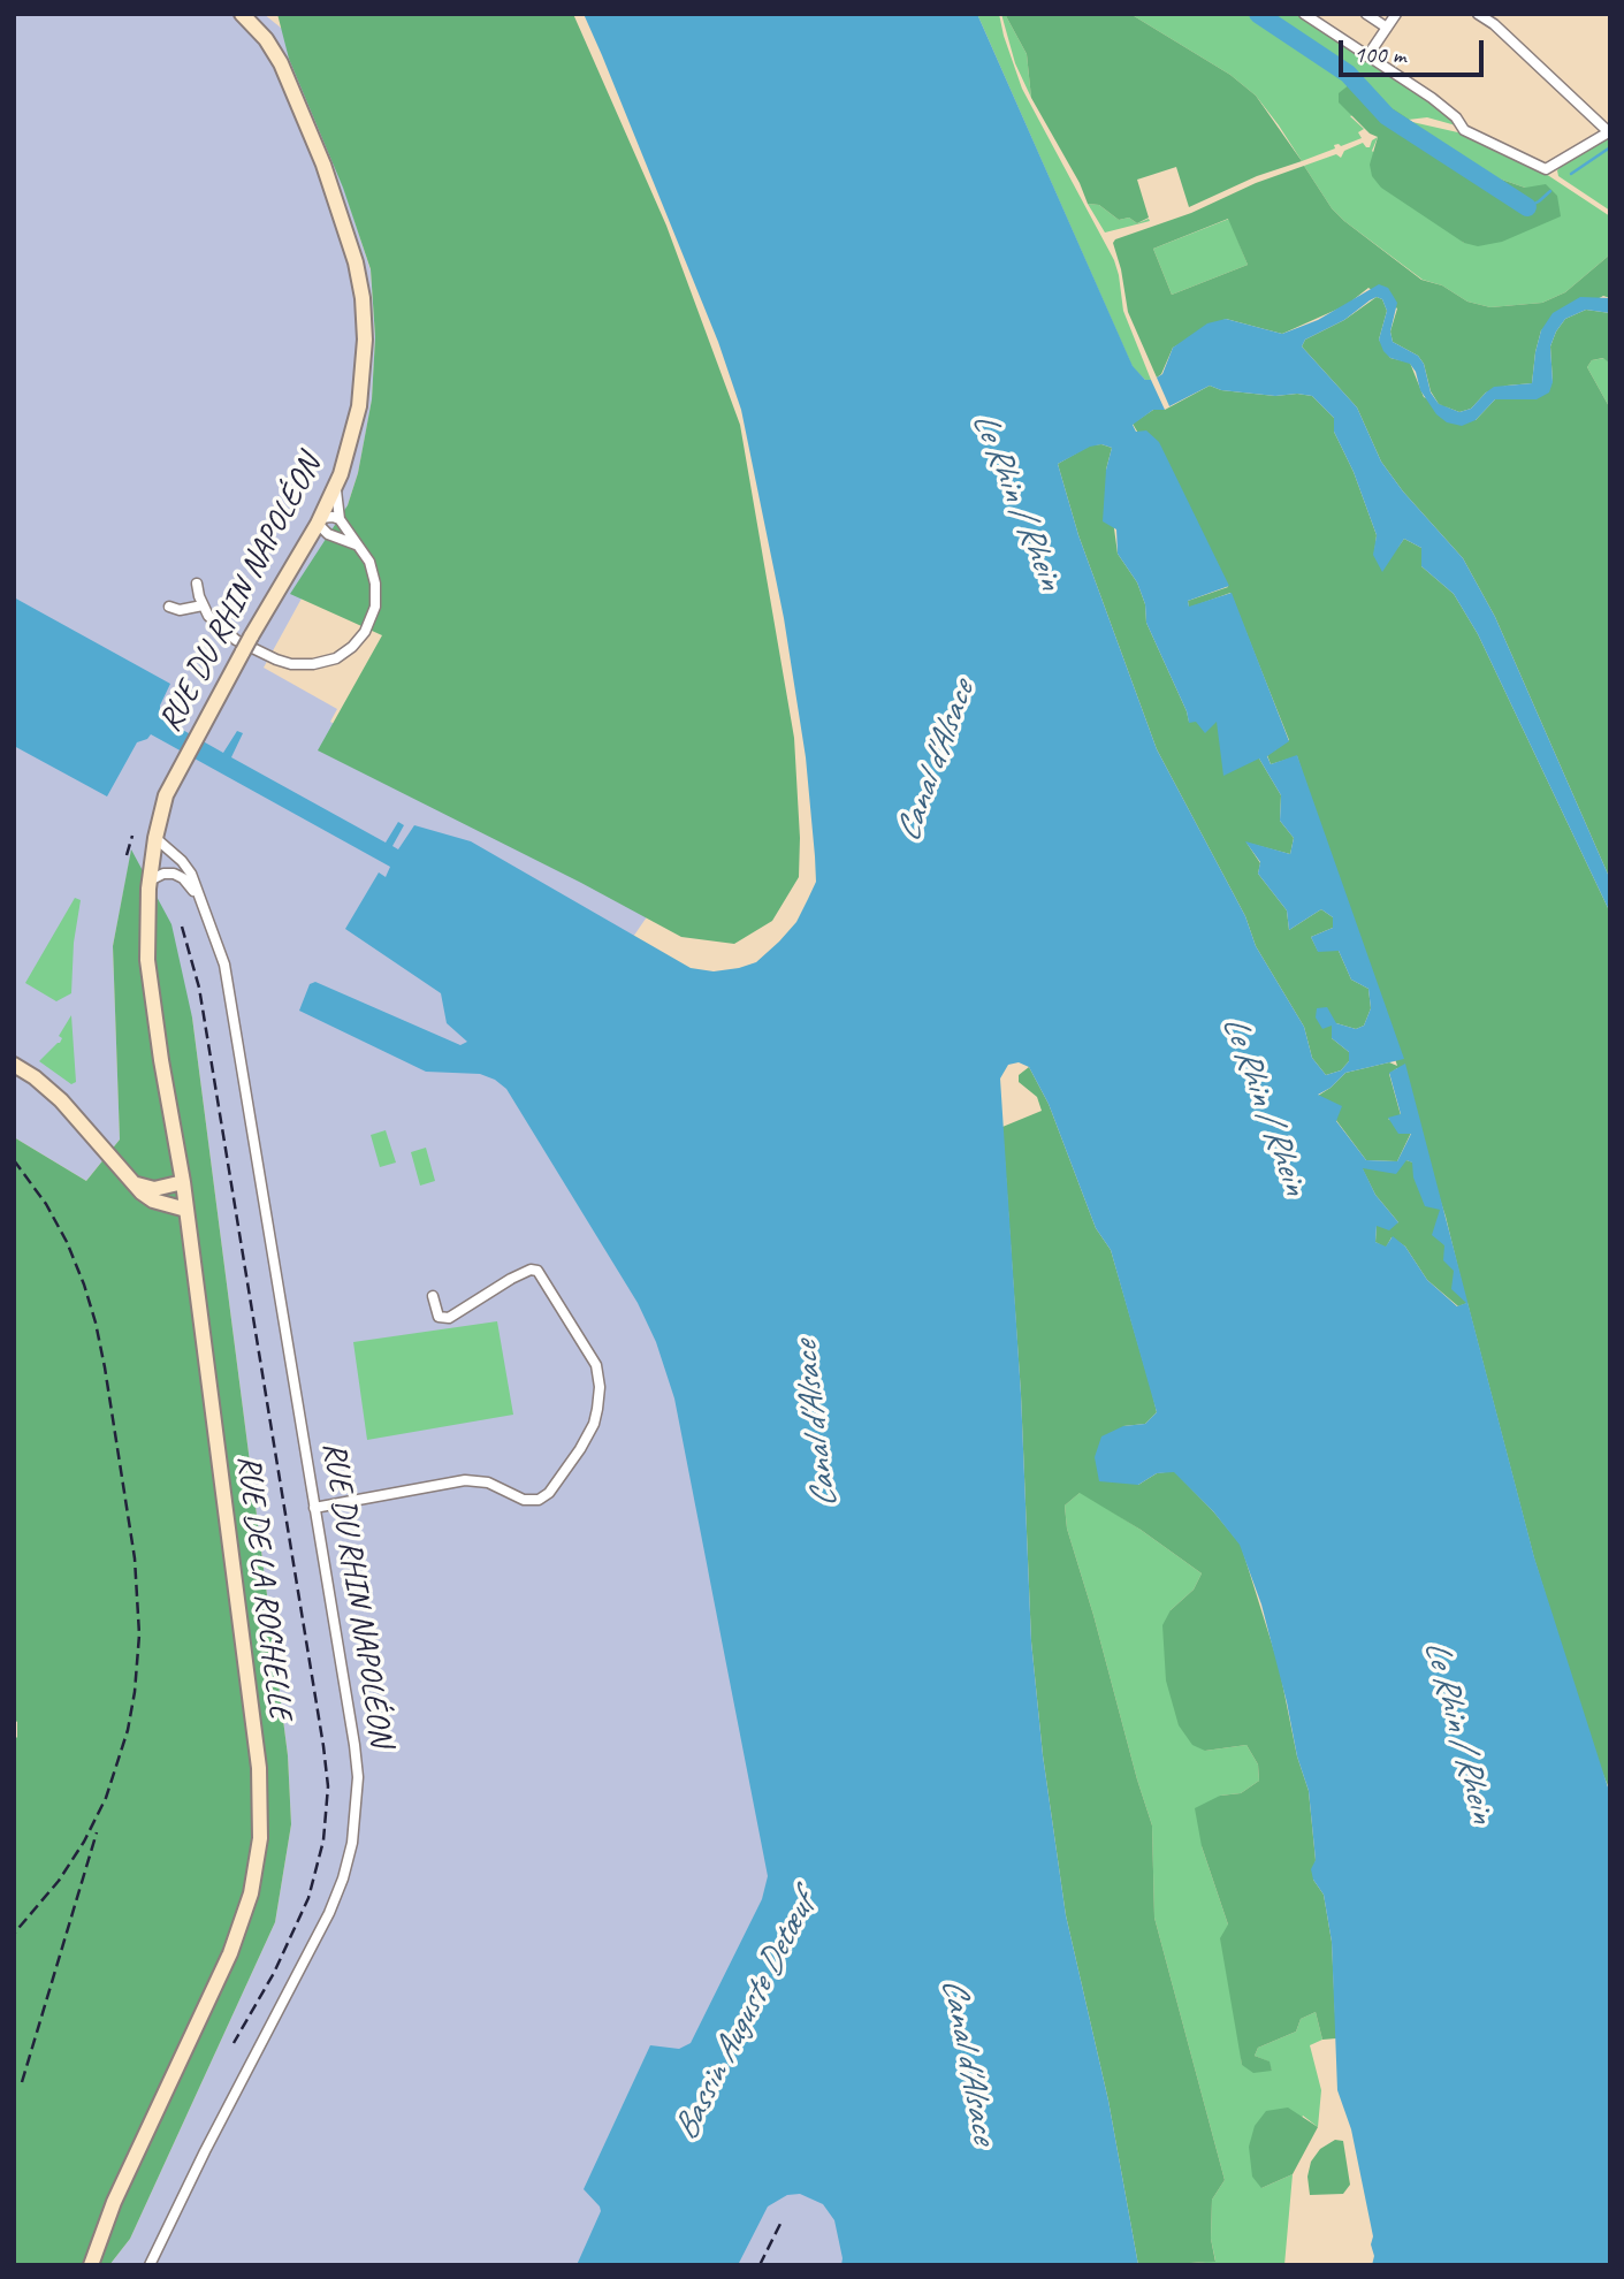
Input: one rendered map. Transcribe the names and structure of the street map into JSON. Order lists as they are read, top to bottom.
{
  "streets": {
    "main road": ["RUE DU RHIN NAPOLÉON", "RUE DE LA ROCHELLE"]
  },
  "crossings": [
    ["RUE DU RHIN NAPOLÉON", "RUE DE LA ROCHELLE"]
  ],
  "water": ["Le Rhin / Rhein", "Canal d'Alsace", "Bassin Auguste Detœuf"],
  "scale_bar": "100 m"
}
